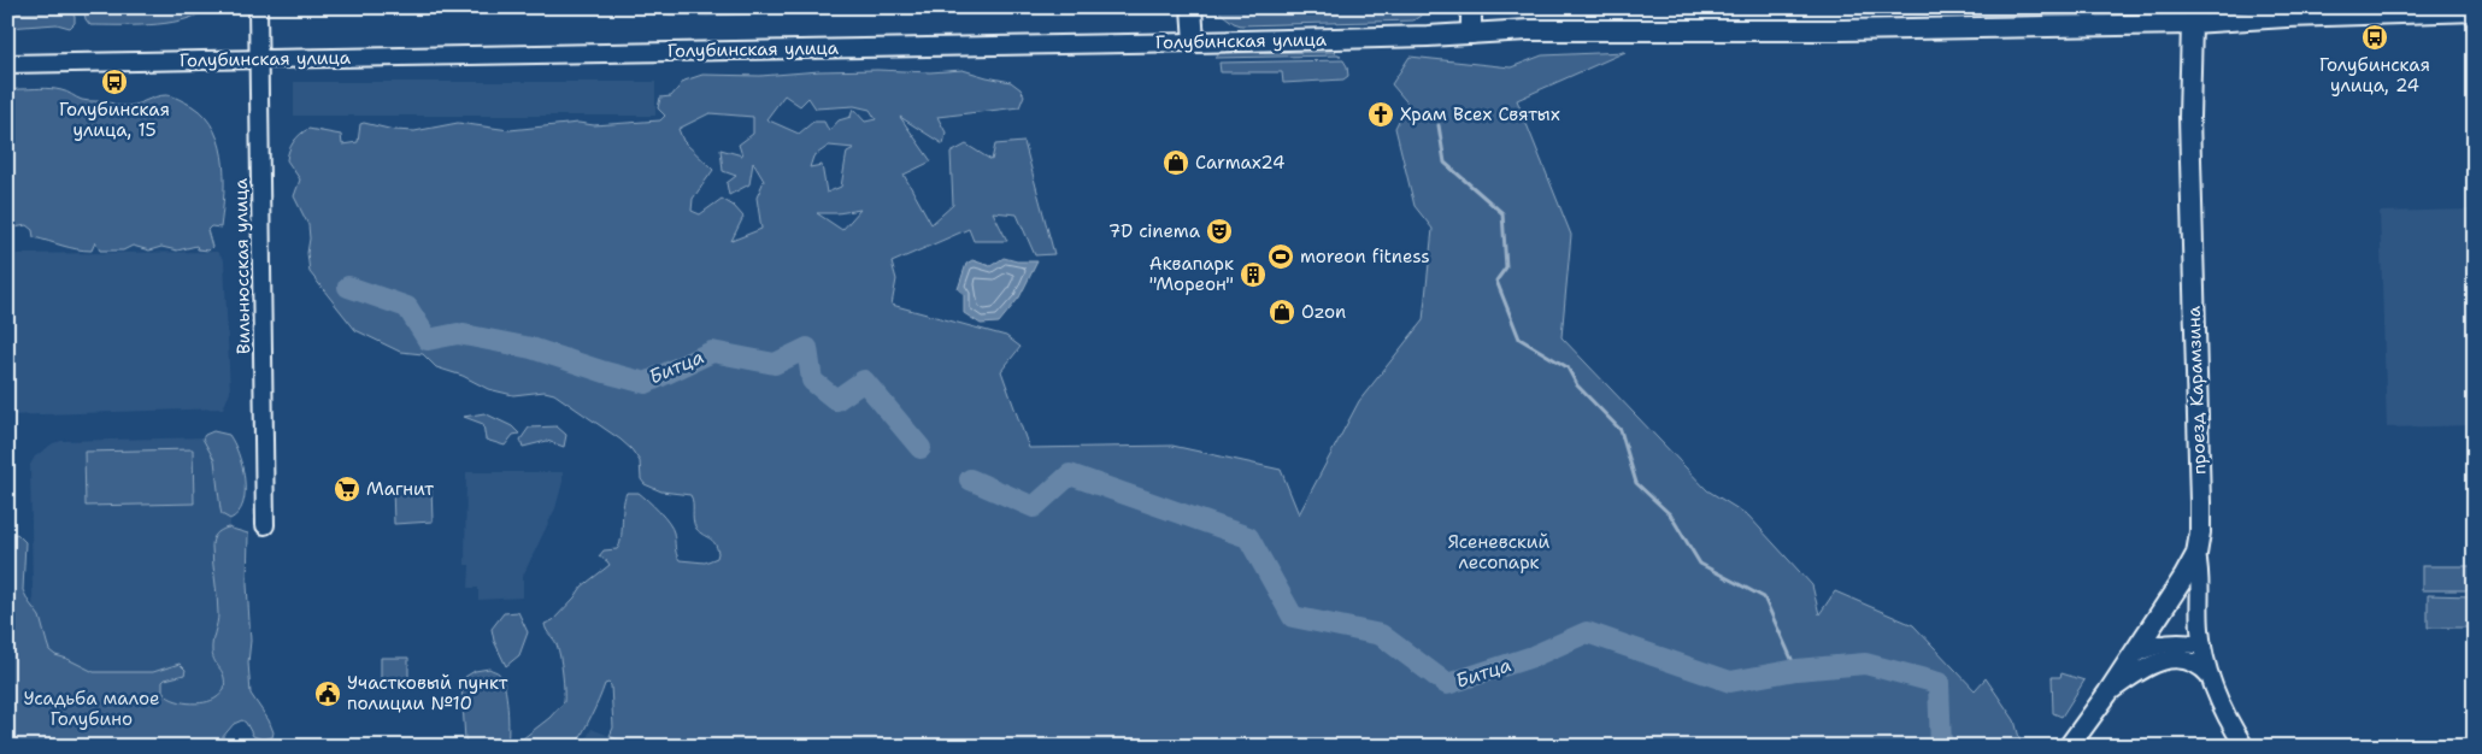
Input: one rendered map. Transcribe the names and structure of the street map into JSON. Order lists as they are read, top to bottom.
{
  "streets": {
    "main road": ["Голубинская улица", "проезд Карамзина"],
    "street": ["Вильнюсская улица"]
  },
  "crossings": [
    ["Голубинская улица", "Вильнюсская улица"],
    ["Голубинская улица", "проезд Карамзина"]
  ],
  "water": ["Битца"],
  "parks": ["Ясеневский лесопарк", "Усадьба малое Голубино"],
  "places": {
    "bus stop": ["Голубинская улица, 24", "Голубинская улица, 15"],
    "church": ["Храм Всех Святых"],
    "shop": ["Carmax24", "Ozon"],
    "theatre": ["7D cinema"],
    "sports": ["moreon fitness"],
    "building": ["Аквапарк \"Мореон\""],
    "supermarket": ["Магнит"],
    "public building": ["Участковый пункт полиции №10"]
  }
}
